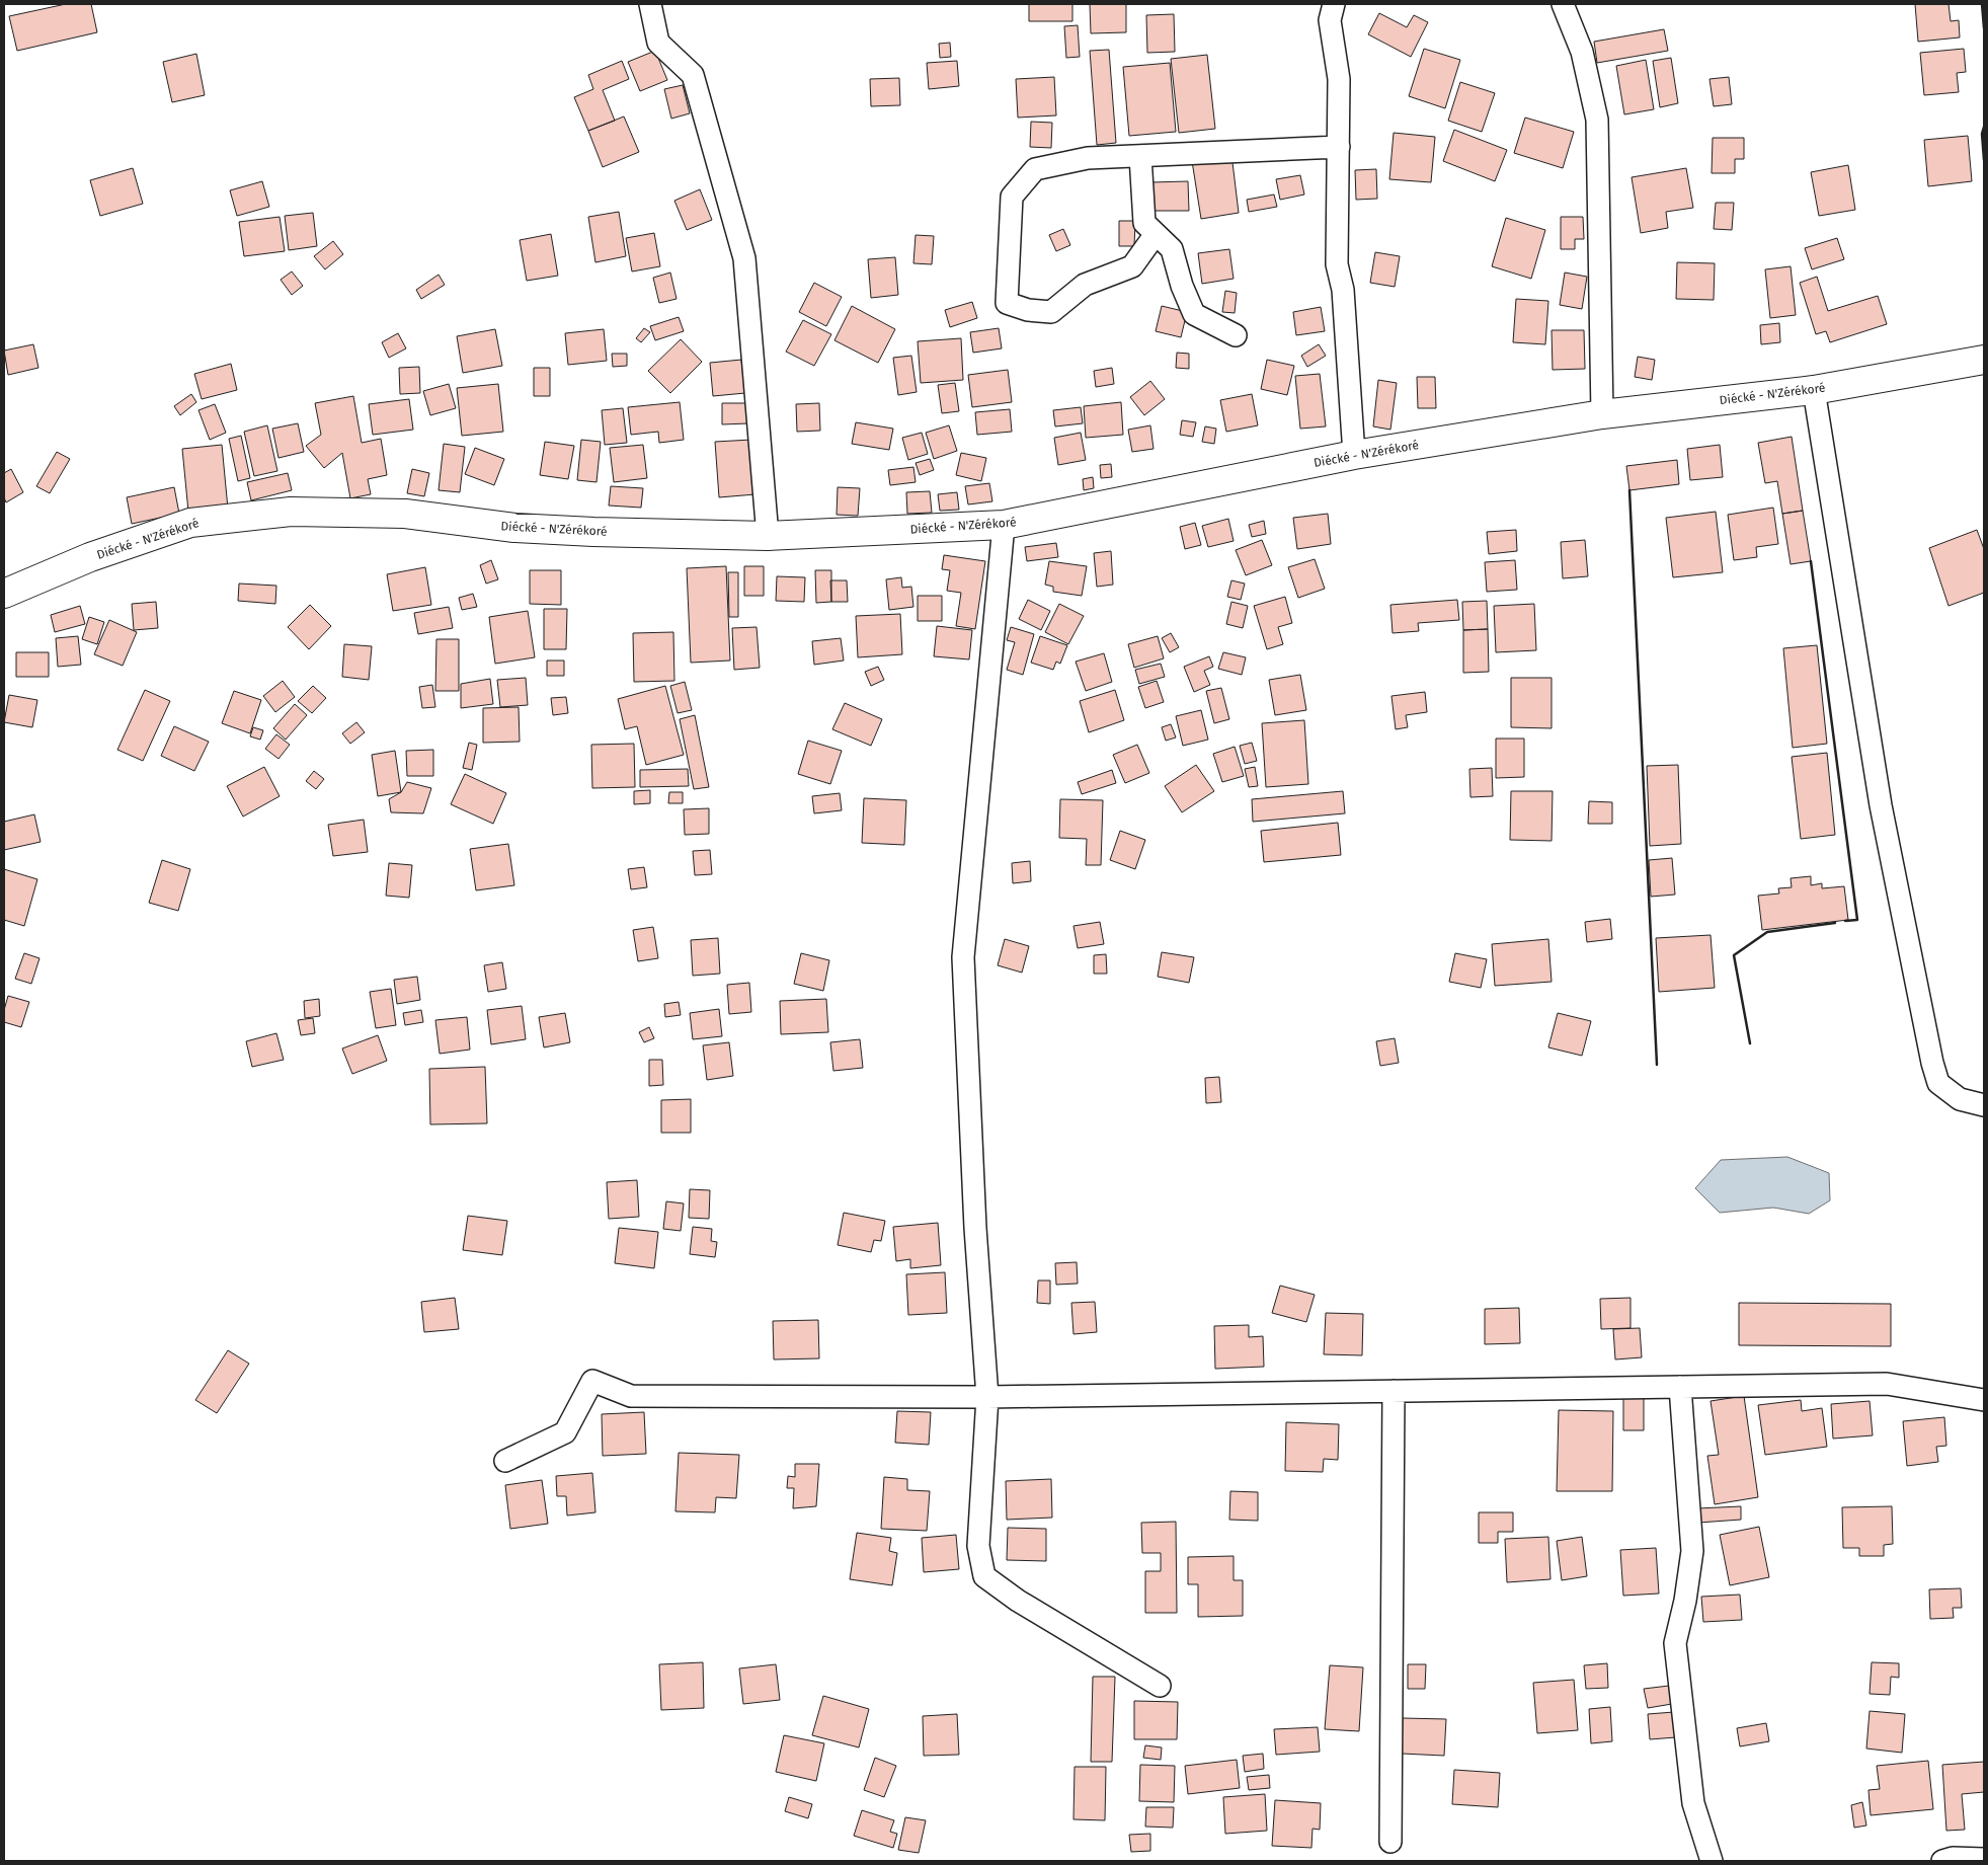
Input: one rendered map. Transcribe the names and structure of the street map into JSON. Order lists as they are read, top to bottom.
{
  "streets": {
    "highway": ["Diécké - N'Zérékoré"]
  }
}
